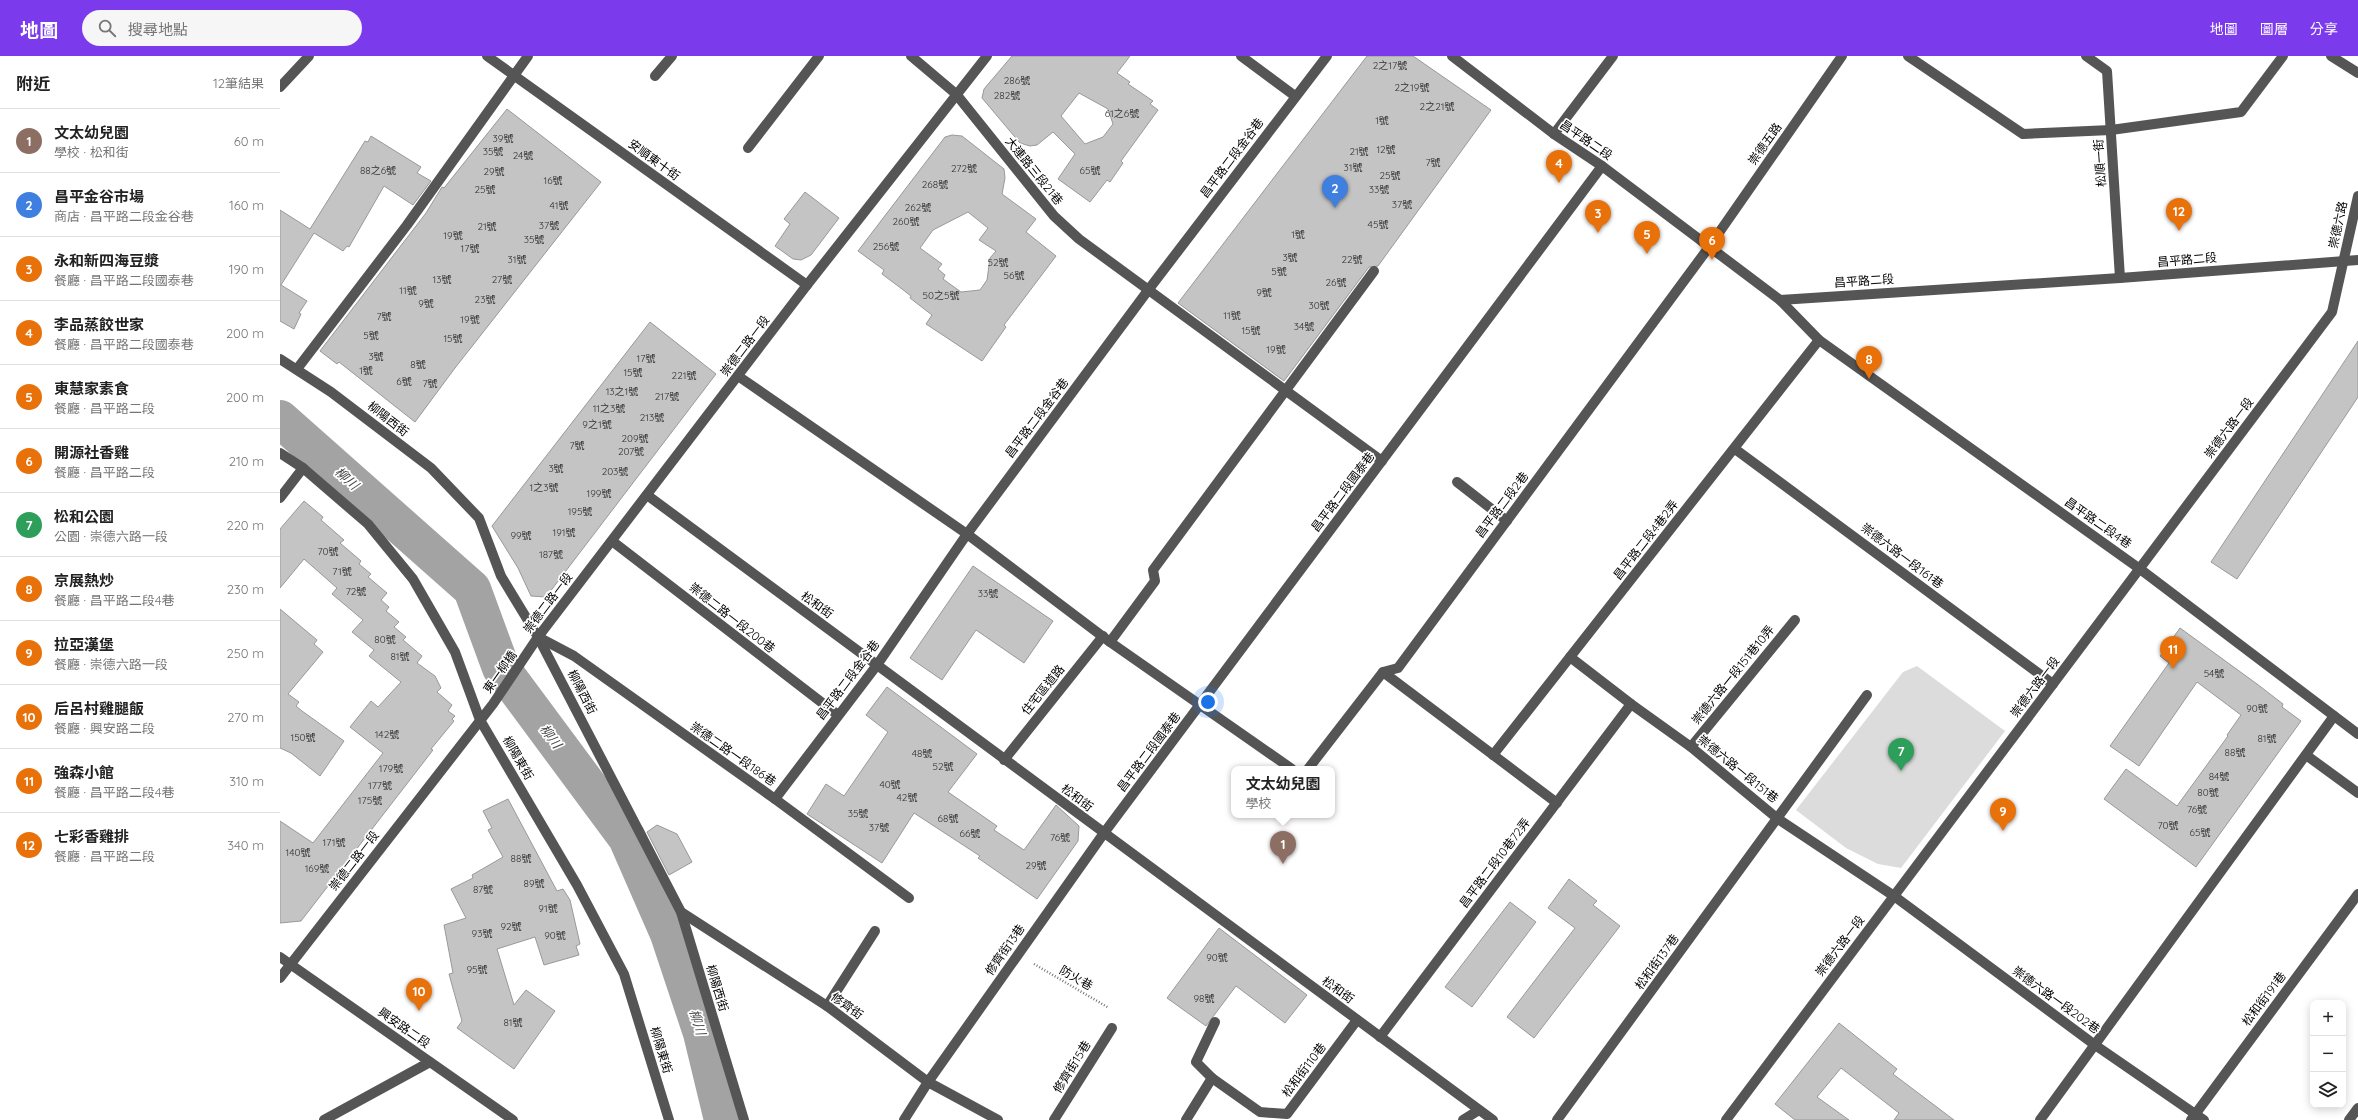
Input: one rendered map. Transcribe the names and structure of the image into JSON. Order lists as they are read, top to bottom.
{
  "streets": {
    "street": [
      "昌平路二段",
      "崇德五路",
      "昌平路二段金谷巷",
      "安順東十街",
      "松順一街",
      "大連路三段21巷",
      "崇德六路",
      "崇德二路一段",
      "柳陽西街",
      "崇德六路一段",
      "昌平路二段國泰巷",
      "昌平路二段2巷",
      "昌平路二段4巷",
      "昌平路二段4巷2弄",
      "崇德六路一段161巷",
      "松和街",
      "崇德二路一段200巷",
      "東一柳橋",
      "崇德六路一段151巷10弄",
      "住宅區道路",
      "崇德二路一段186巷",
      "柳陽東街",
      "崇德六路一段151巷",
      "昌平路二段10巷72弄",
      "修齊街13巷",
      "松和街137巷",
      "松和街191巷",
      "崇德六路一段202巷",
      "修齊街",
      "興安路二段",
      "修齊街15巷",
      "松和街110巷"
    ],
    "path": ["防火巷"]
  },
  "crossings": [
    ["昌平路二段", "崇德五路"],
    ["昌平路二段", "松順一街"],
    ["昌平路二段", "崇德六路"],
    ["昌平路二段", "崇德六路一段"],
    ["昌平路二段", "昌平路二段國泰巷"],
    ["昌平路二段", "昌平路二段2巷"],
    ["昌平路二段", "昌平路二段4巷"],
    ["崇德五路", "昌平路二段2巷"],
    ["昌平路二段金谷巷", "大連路三段21巷"],
    ["昌平路二段金谷巷", "松和街"],
    ["昌平路二段金谷巷", "崇德二路一段200巷"],
    ["昌平路二段金谷巷", "崇德二路一段186巷"],
    ["安順東十街", "崇德二路一段"],
    ["大連路三段21巷", "崇德二路一段"],
    ["大連路三段21巷", "昌平路二段國泰巷"],
    ["大連路三段21巷", "住宅區道路"],
    ["崇德六路", "崇德六路一段"],
    ["崇德二路一段", "柳陽西街"],
    ["崇德二路一段", "松和街"],
    ["崇德二路一段", "崇德二路一段200巷"],
    ["崇德二路一段", "東一柳橋"],
    ["崇德二路一段", "崇德二路一段186巷"],
    ["崇德二路一段", "柳陽東街"],
    ["崇德二路一段", "興安路二段"],
    ["柳陽西街", "崇德二路一段186巷"],
    ["柳陽西街", "修齊街"],
    ["崇德六路一段", "昌平路二段4巷"],
    ["崇德六路一段", "崇德六路一段161巷"],
    ["崇德六路一段", "崇德六路一段151巷"],
    ["崇德六路一段", "崇德六路一段202巷"],
    ["昌平路二段國泰巷", "松和街"],
    ["昌平路二段國泰巷", "修齊街13巷"],
    ["昌平路二段4巷", "昌平路二段4巷2弄"],
    ["昌平路二段4巷2弄", "崇德六路一段161巷"],
    ["昌平路二段4巷2弄", "崇德六路一段151巷"],
    ["松和街", "住宅區道路"],
    ["松和街", "昌平路二段10巷72弄"],
    ["松和街", "修齊街13巷"],
    ["松和街", "松和街110巷"],
    ["崇德六路一段151巷10弄", "崇德六路一段151巷"],
    ["崇德六路一段151巷", "昌平路二段10巷72弄"],
    ["崇德六路一段151巷", "松和街137巷"],
    ["崇德六路一段151巷", "崇德六路一段202巷"],
    ["修齊街13巷", "修齊街"],
    ["松和街191巷", "崇德六路一段202巷"]
  ],
  "water": ["柳川"],
  "house_numbers": [
    "2之17號",
    "286號",
    "2之19號",
    "282號",
    "2之21號",
    "61之6號",
    "1號",
    "39號",
    "12號",
    "35號",
    "21號",
    "24號",
    "7號",
    "31號",
    "272號",
    "88之6號",
    "65號",
    "29號",
    "25號",
    "16號",
    "268號",
    "25號",
    "33號",
    "37號",
    "41號",
    "262號",
    "260號",
    "45號",
    "37號",
    "21號",
    "1號",
    "19號",
    "35號",
    "256號",
    "17號",
    "3號",
    "31號",
    "22號",
    "52號",
    "5號",
    "56號",
    "13號",
    "27號",
    "26號",
    "11號",
    "9號",
    "50之5號",
    "23號",
    "9號",
    "30號",
    "11號",
    "7號",
    "19號",
    "34號",
    "15號",
    "5號",
    "15號",
    "19號",
    "3號",
    "17號",
    "8號",
    "1號",
    "15號",
    "221號",
    "6號",
    "7號",
    "13之1號",
    "217號",
    "11之3號",
    "213號",
    "9之1號",
    "209號",
    "7號",
    "207號",
    "3號",
    "203號",
    "1之3號",
    "199號",
    "195號",
    "191號",
    "99號",
    "70號",
    "187號",
    "71號",
    "72號",
    "33號",
    "80號",
    "81號",
    "54號",
    "90號",
    "142號",
    "150號",
    "81號",
    "88號",
    "48號",
    "52號",
    "179號",
    "84號",
    "40號",
    "177號",
    "80號",
    "42號",
    "175號",
    "76號",
    "35號",
    "68號",
    "70號",
    "37號",
    "65號",
    "66號",
    "76號",
    "171號",
    "140號",
    "88號",
    "29號",
    "169號",
    "89號",
    "87號",
    "91號",
    "92號",
    "93號",
    "90號",
    "90號",
    "95號",
    "98號",
    "81號"
  ],
  "page": {
    "header": "地圖",
    "search": "搜尋地點",
    "nav": ["地圖", "圖層", "分享"],
    "heading": ["附近", "12筆結果"],
    "list": [
      {
        "mark": "1",
        "name": "文太幼兒園",
        "note": "學校 · 松和街",
        "value": "60 m"
      },
      {
        "mark": "2",
        "name": "昌平金谷市場",
        "note": "商店 · 昌平路二段金谷巷",
        "value": "160 m"
      },
      {
        "mark": "3",
        "name": "永和新四海豆漿",
        "note": "餐廳 · 昌平路二段國泰巷",
        "value": "190 m"
      },
      {
        "mark": "4",
        "name": "李品蒸餃世家",
        "note": "餐廳 · 昌平路二段國泰巷",
        "value": "200 m"
      },
      {
        "mark": "5",
        "name": "東慧家素食",
        "note": "餐廳 · 昌平路二段",
        "value": "200 m"
      },
      {
        "mark": "6",
        "name": "開源社香雞",
        "note": "餐廳 · 昌平路二段",
        "value": "210 m"
      },
      {
        "mark": "7",
        "name": "松和公園",
        "note": "公園 · 崇德六路一段",
        "value": "220 m"
      },
      {
        "mark": "8",
        "name": "京展熱炒",
        "note": "餐廳 · 昌平路二段4巷",
        "value": "230 m"
      },
      {
        "mark": "9",
        "name": "拉亞漢堡",
        "note": "餐廳 · 崇德六路一段",
        "value": "250 m"
      },
      {
        "mark": "10",
        "name": "后呂村雞腿飯",
        "note": "餐廳 · 興安路二段",
        "value": "270 m"
      },
      {
        "mark": "11",
        "name": "強森小館",
        "note": "餐廳 · 昌平路二段4巷",
        "value": "310 m"
      },
      {
        "mark": "12",
        "name": "七彩香雞排",
        "note": "餐廳 · 昌平路二段",
        "value": "340 m"
      }
    ],
    "pins": [
      "4",
      "2",
      "12",
      "3",
      "5",
      "6",
      "8",
      "11",
      "7",
      "9",
      "1",
      "10"
    ],
    "popup": ["文太幼兒園", "學校"],
    "map_buttons": ["+", "−"]
  }
}
